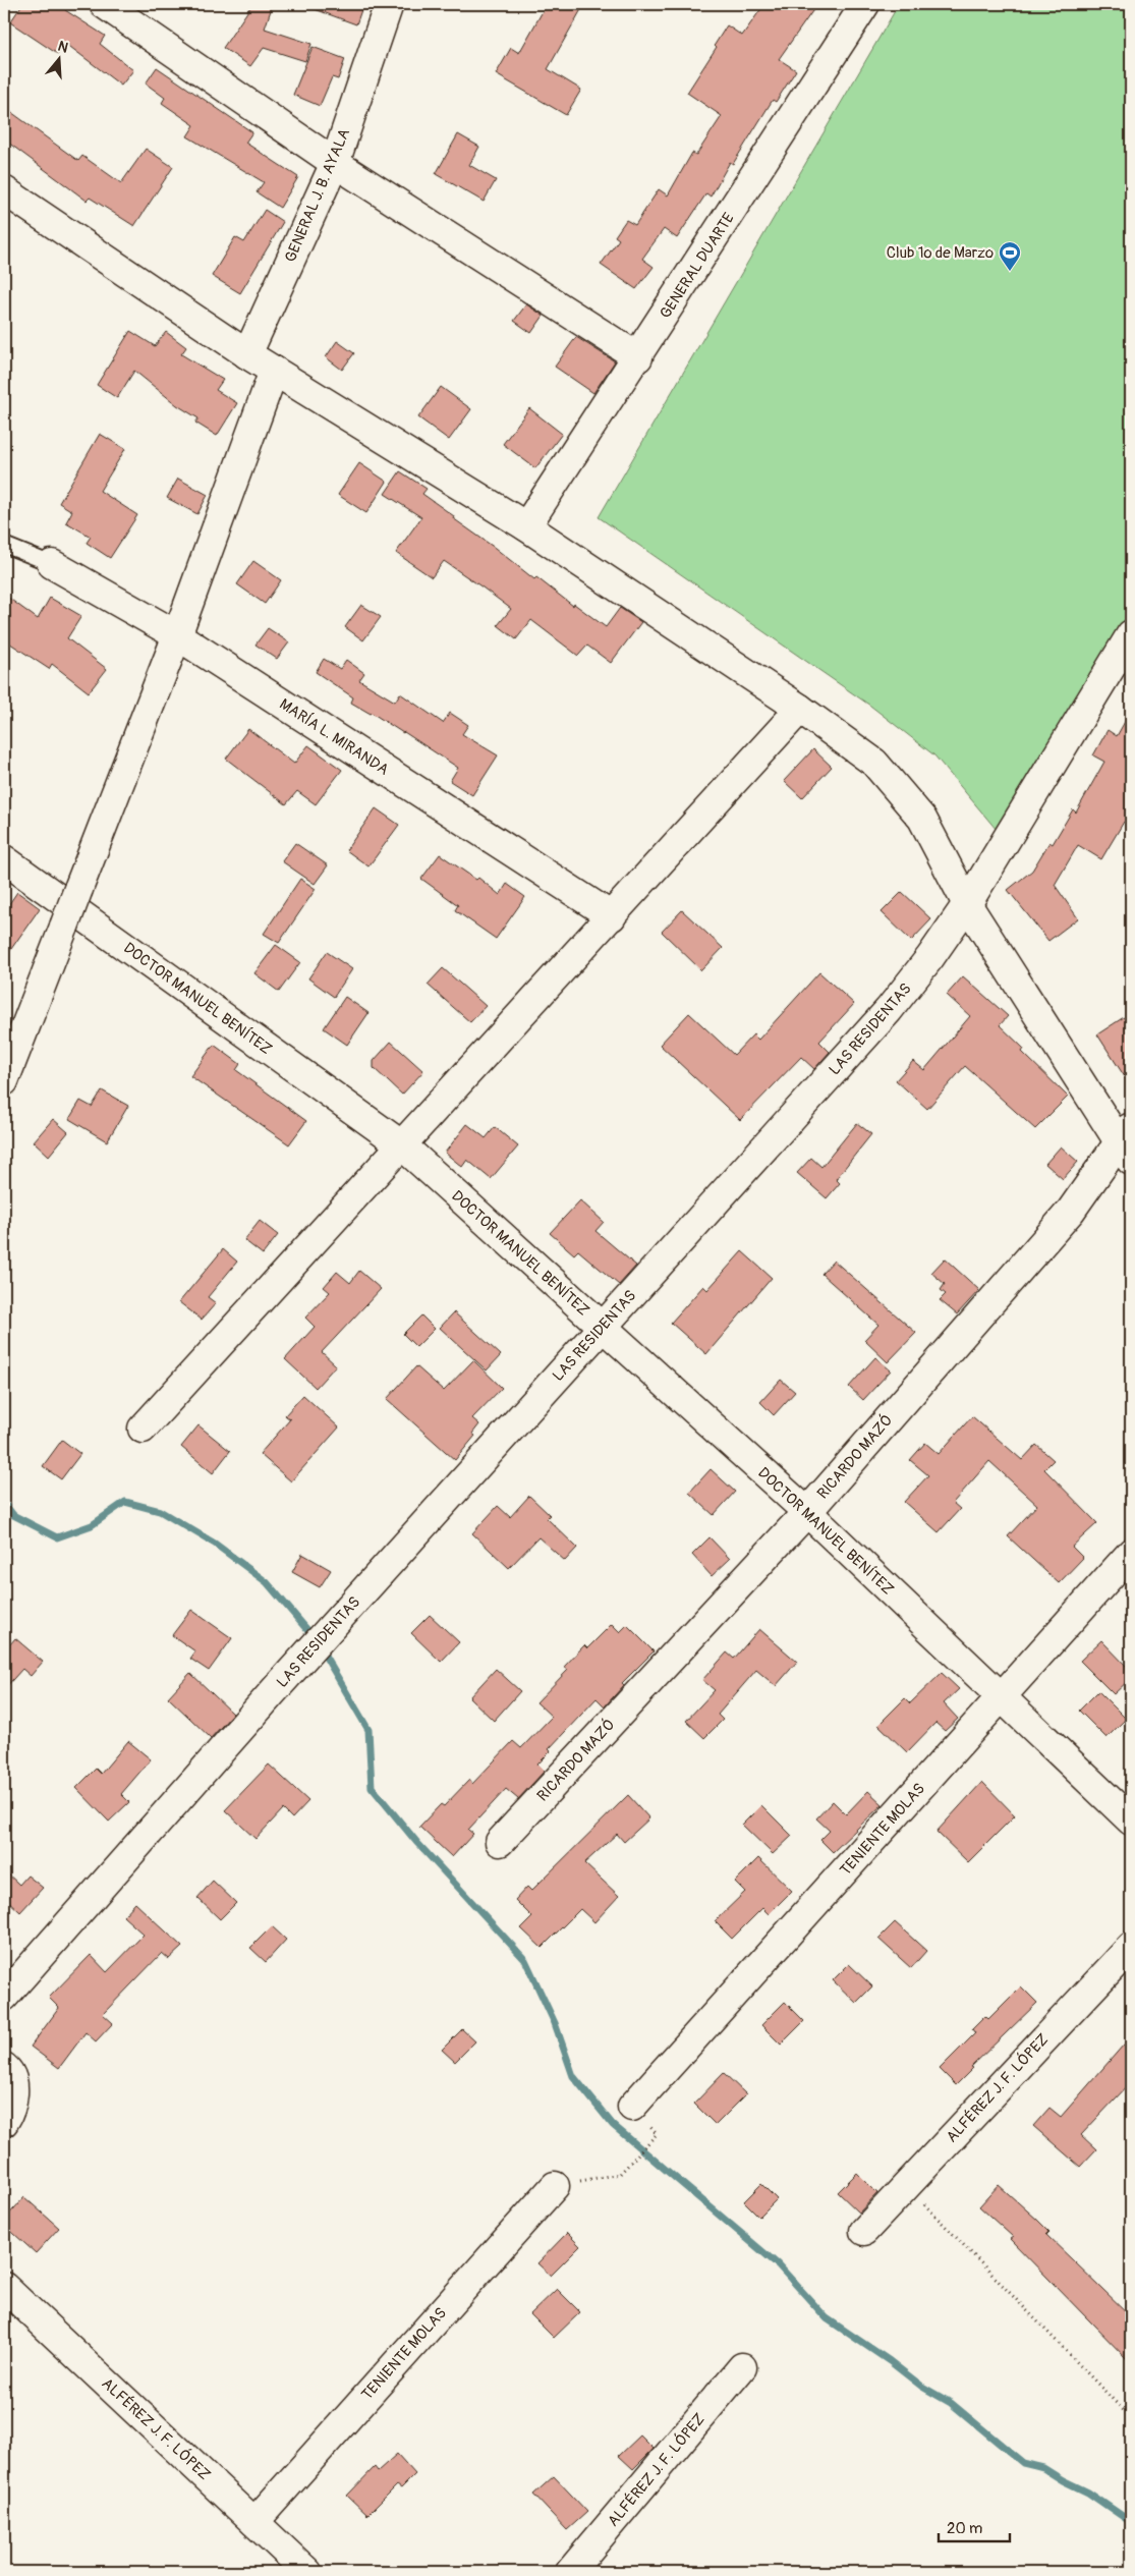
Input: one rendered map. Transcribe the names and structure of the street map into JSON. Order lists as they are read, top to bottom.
{
  "streets": {
    "street": [
      "GENERAL J. B. AYALA",
      "GENERAL DUARTE",
      "MARÍA L. MIRANDA",
      "DOCTOR MANUEL BENÍTEZ",
      "LAS RESIDENTAS",
      "RICARDO MAZÓ",
      "TENIENTE MOLAS",
      "ALFÉREZ J. F. LÓPEZ"
    ]
  },
  "crossings": [
    ["DOCTOR MANUEL BENÍTEZ", "LAS RESIDENTAS"],
    ["DOCTOR MANUEL BENÍTEZ", "RICARDO MAZÓ"],
    ["DOCTOR MANUEL BENÍTEZ", "TENIENTE MOLAS"],
    ["TENIENTE MOLAS", "ALFÉREZ J. F. LÓPEZ"]
  ],
  "places": {
    "sports": ["Club 1º de Marzo"]
  },
  "scale_bar": "20 m",
  "north": "top"
}
